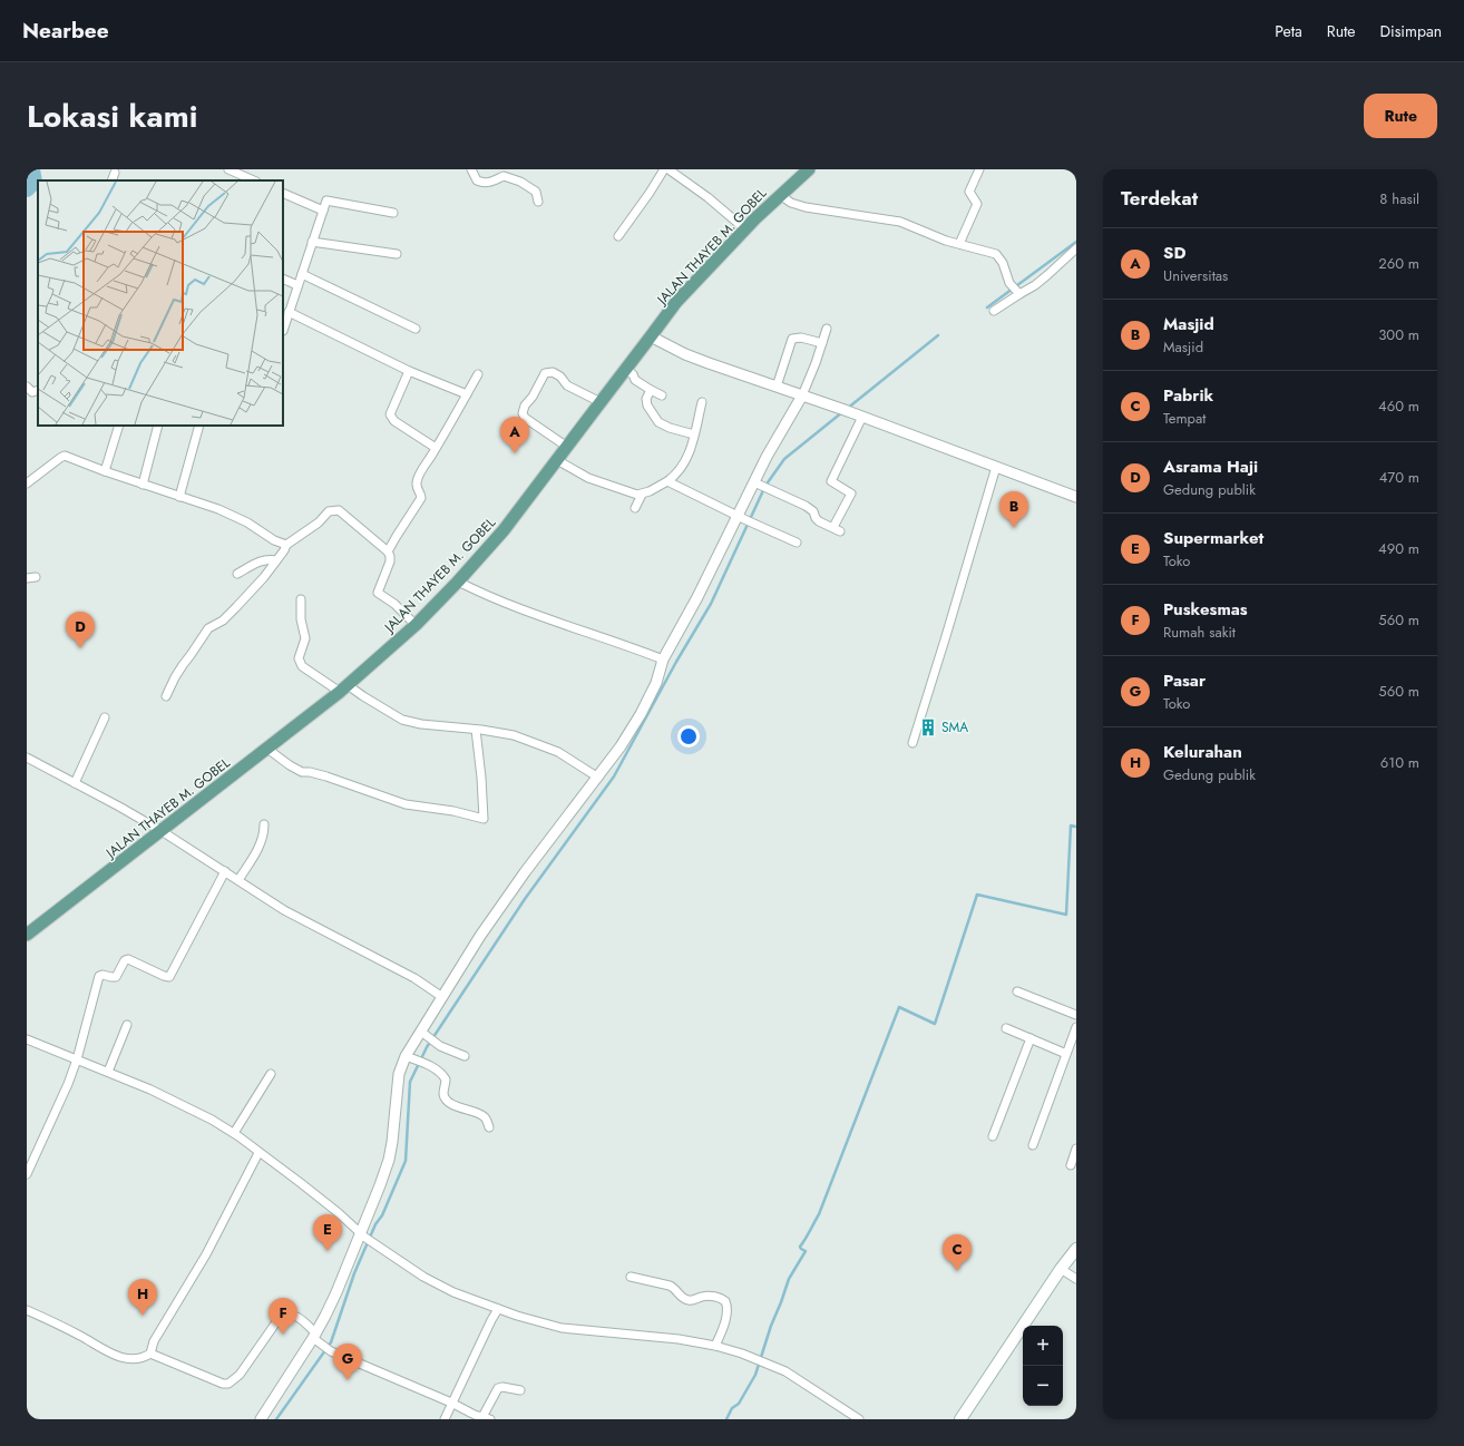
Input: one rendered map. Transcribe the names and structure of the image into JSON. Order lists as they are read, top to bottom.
{
  "streets": {
    "main road": ["JALAN THAYEB M. GOBEL"]
  },
  "places": {
    "building": ["SMA"]
  },
  "page": {
    "header": "Nearbee",
    "nav": ["Peta", "Rute", "Disimpan"],
    "title": "Lokasi kami",
    "buttons": "Rute",
    "heading": ["Terdekat", "8 hasil"],
    "list": [
      {
        "mark": "A",
        "name": "SD",
        "note": "Universitas",
        "value": "260 m"
      },
      {
        "mark": "B",
        "name": "Masjid",
        "note": "Masjid",
        "value": "300 m"
      },
      {
        "mark": "C",
        "name": "Pabrik",
        "note": "Tempat",
        "value": "460 m"
      },
      {
        "mark": "D",
        "name": "Asrama Haji",
        "note": "Gedung publik",
        "value": "470 m"
      },
      {
        "mark": "E",
        "name": "Supermarket",
        "note": "Toko",
        "value": "490 m"
      },
      {
        "mark": "F",
        "name": "Puskesmas",
        "note": "Rumah sakit",
        "value": "560 m"
      },
      {
        "mark": "G",
        "name": "Pasar",
        "note": "Toko",
        "value": "560 m"
      },
      {
        "mark": "H",
        "name": "Kelurahan",
        "note": "Gedung publik",
        "value": "610 m"
      }
    ],
    "pins": [
      "A",
      "B",
      "D",
      "E",
      "C",
      "H",
      "F",
      "G"
    ],
    "map_buttons": ["+", "−"]
  }
}
